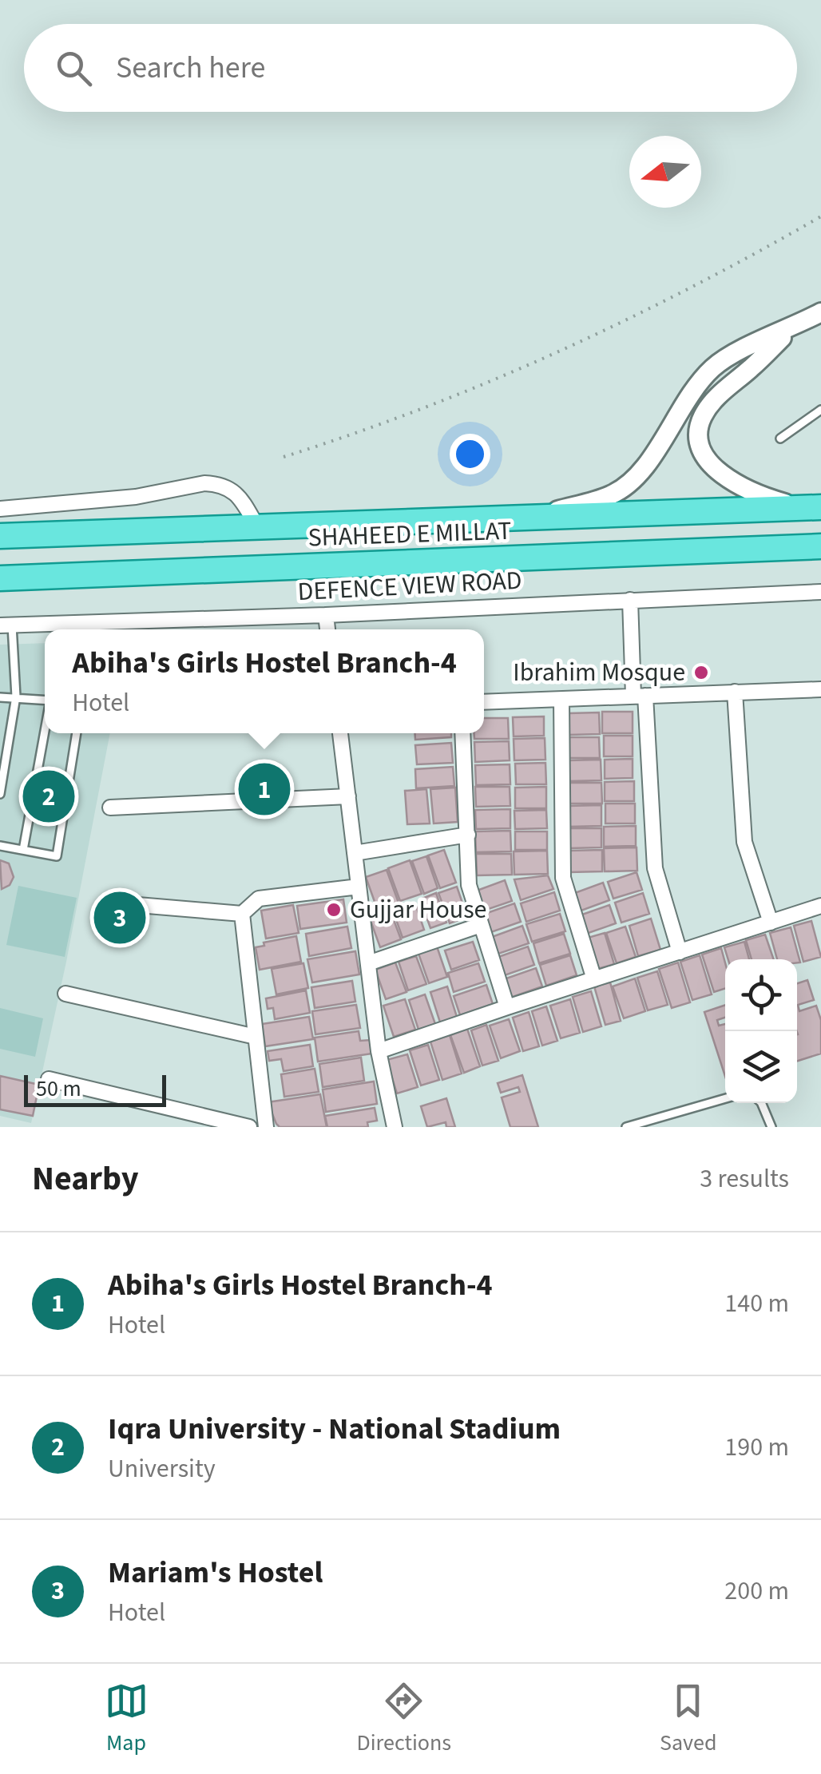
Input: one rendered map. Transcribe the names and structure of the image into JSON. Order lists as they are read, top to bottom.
{
  "streets": {
    "main road": ["SHAHEED E MILLAT"],
    "street": ["DEFENCE VIEW ROAD"]
  },
  "places": ["Ibrahim Mosque", "Gujjar House"],
  "scale_bar": "50 m",
  "north": "left",
  "page": {
    "search": "Search here",
    "popup": ["Abiha's Girls Hostel Branch-4", "Hotel"],
    "pins": ["1", "2", "3"],
    "scale": "50 m",
    "heading": ["Nearby", "3 results"],
    "list": [
      {
        "mark": "1",
        "name": "Abiha's Girls Hostel Branch-4",
        "note": "Hotel",
        "value": "140 m"
      },
      {
        "mark": "2",
        "name": "Iqra University - National Stadium",
        "note": "University",
        "value": "190 m"
      },
      {
        "mark": "3",
        "name": "Mariam's Hostel",
        "note": "Hotel",
        "value": "200 m"
      }
    ],
    "nav": ["Map", "Directions", "Saved"]
  }
}
